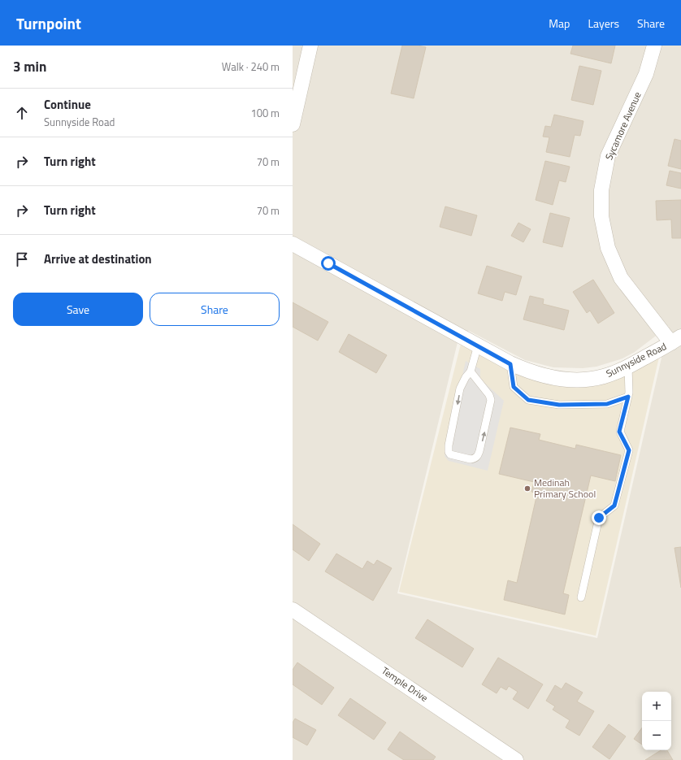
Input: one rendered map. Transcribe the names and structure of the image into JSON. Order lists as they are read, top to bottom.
{
  "streets": {
    "street": ["Sycamore Avenue", "Sunnyside Road", "Temple Drive"]
  },
  "crossings": [
    ["Sycamore Avenue", "Sunnyside Road"]
  ],
  "places": ["Medinah Primary School"],
  "page": {
    "header": "Turnpoint",
    "nav": ["Map", "Layers", "Share"],
    "heading": ["3 min", "Walk · 240 m"],
    "list": [
      ["Continue", "Sunnyside Road", "100 m"],
      ["Turn right", "70 m"],
      ["Turn right", "70 m"],
      "Arrive at destination"
    ],
    "buttons": ["Save", "Share"],
    "map_buttons": ["+", "−"]
  }
}
